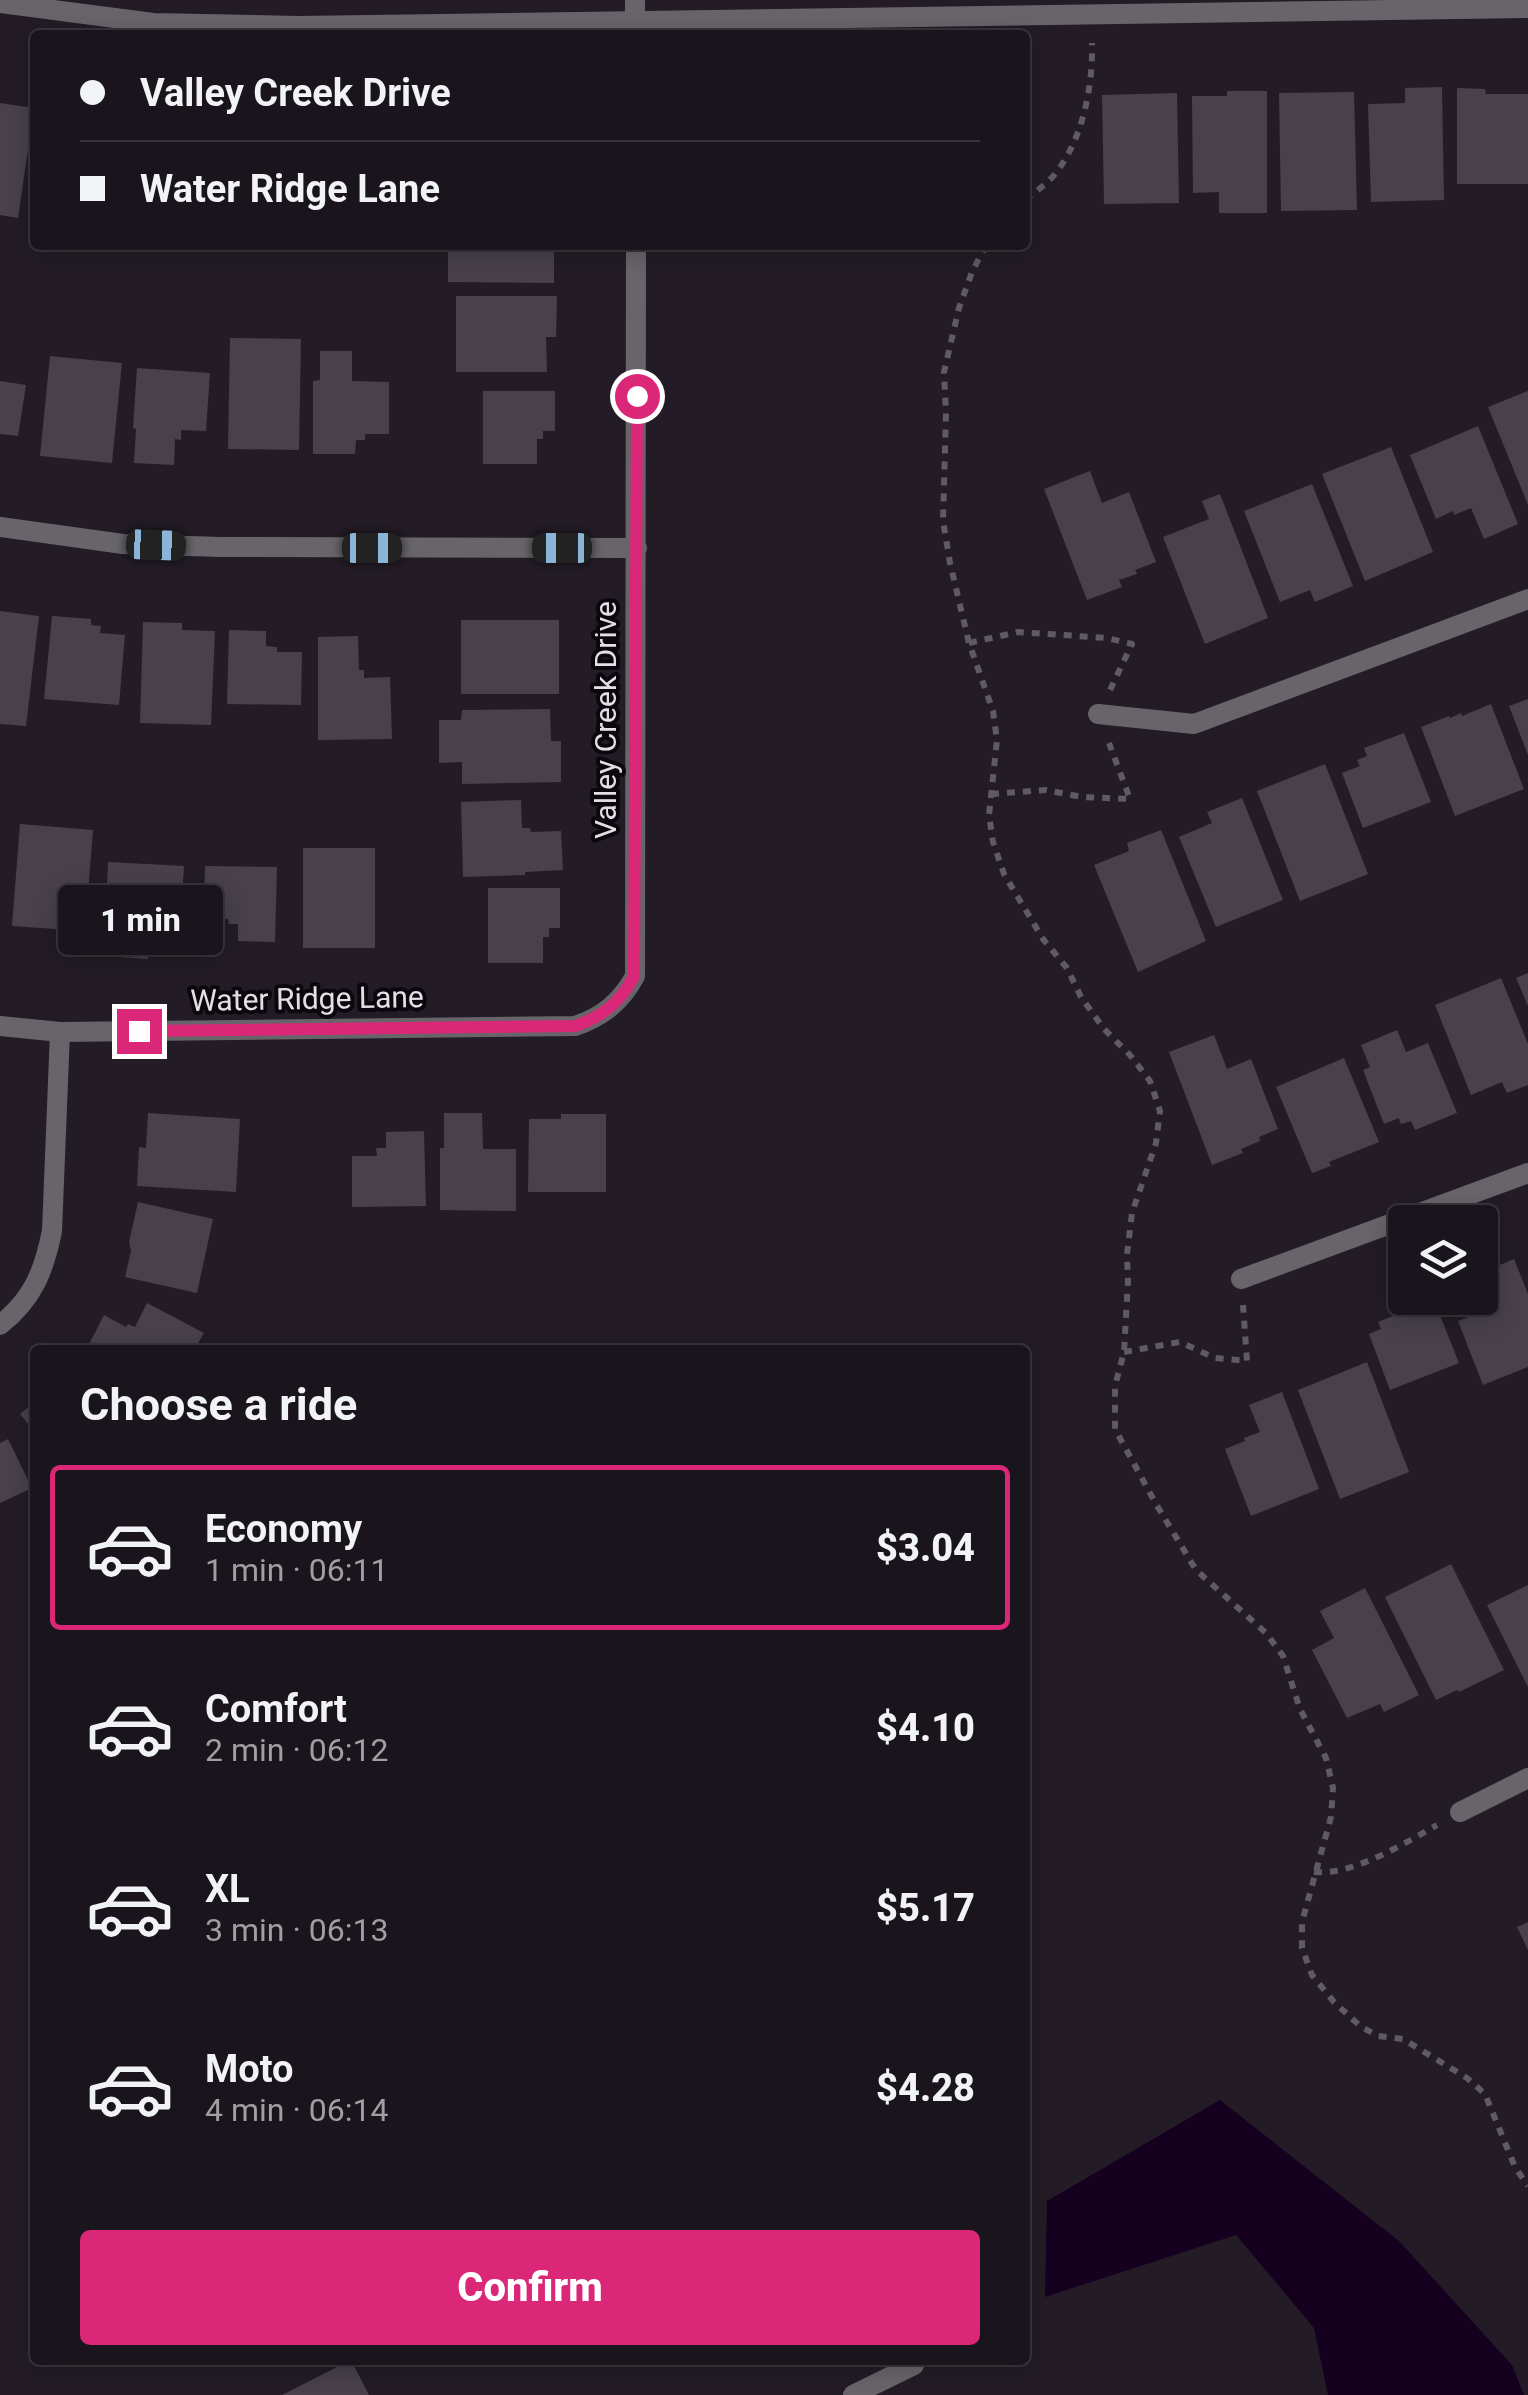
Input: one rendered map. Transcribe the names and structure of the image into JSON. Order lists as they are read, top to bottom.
{
  "streets": {
    "street": ["Valley Creek Drive", "Water Ridge Lane"]
  },
  "crossings": [
    ["Valley Creek Drive", "Water Ridge Lane"]
  ],
  "page": {
    "banner": ["Valley Creek Drive", "Water Ridge Lane"],
    "bubble": "1 min",
    "heading": "Choose a ride",
    "list": [
      {
        "name": "Economy",
        "note": "1 min · 06:11",
        "value": "$3.04"
      },
      {
        "name": "Comfort",
        "note": "2 min · 06:12",
        "value": "$4.10"
      },
      {
        "name": "XL",
        "note": "3 min · 06:13",
        "value": "$5.17"
      },
      {
        "name": "Moto",
        "note": "4 min · 06:14",
        "value": "$4.28"
      }
    ],
    "buttons": "Confirm"
  }
}
